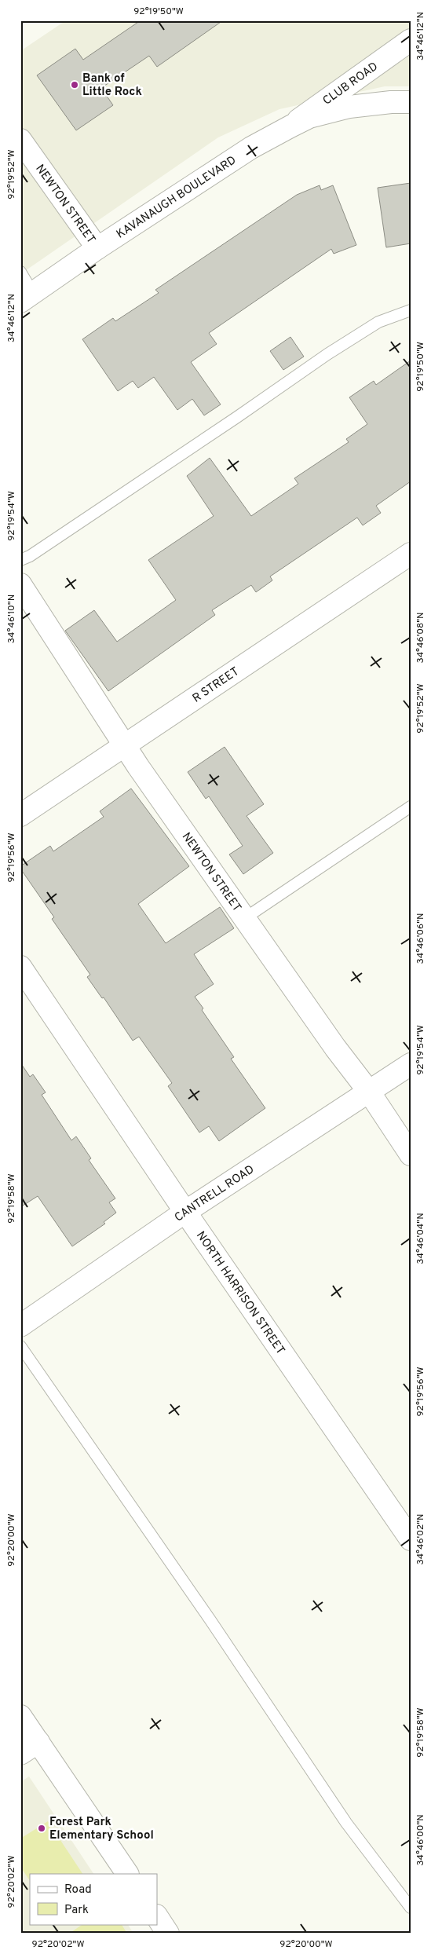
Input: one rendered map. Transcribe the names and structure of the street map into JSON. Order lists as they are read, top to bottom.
{
  "streets": {
    "street": [
      "CLUB ROAD",
      "KAVANAUGH BOULEVARD",
      "NEWTON STREET",
      "R STREET",
      "CANTRELL ROAD",
      "NORTH HARRISON STREET"
    ]
  },
  "crossings": [
    ["CLUB ROAD", "KAVANAUGH BOULEVARD"],
    ["KAVANAUGH BOULEVARD", "NEWTON STREET"],
    ["NEWTON STREET", "R STREET"],
    ["NEWTON STREET", "CANTRELL ROAD"],
    ["CANTRELL ROAD", "NORTH HARRISON STREET"]
  ],
  "places": ["Bank of Little Rock", "Forest Park Elementary School"],
  "legend": ["Road", "Park"],
  "coordinates": [
    "92°19'50\"W",
    "34°46'12\"N",
    "92°19'52\"W",
    "92°19'54\"W",
    "34°46'10\"N",
    "34°46'08\"N",
    "92°19'56\"W",
    "34°46'06\"N",
    "92°19'58\"W",
    "34°46'04\"N",
    "34°46'02\"N",
    "92°20'00\"W",
    "34°46'00\"N",
    "92°20'02\"W"
  ]
}
